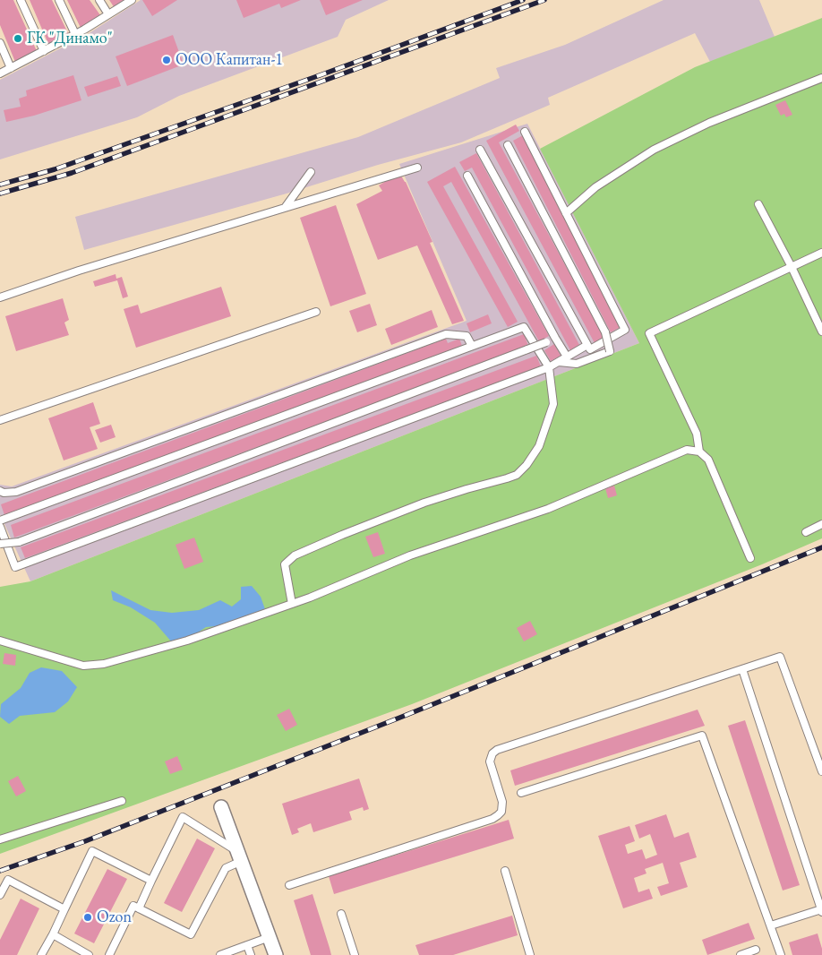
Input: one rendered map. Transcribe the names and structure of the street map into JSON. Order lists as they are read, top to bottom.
{
  "places": ["ГК \"Динамо\"", "ООО Капитан-1", "Ozon"]
}
